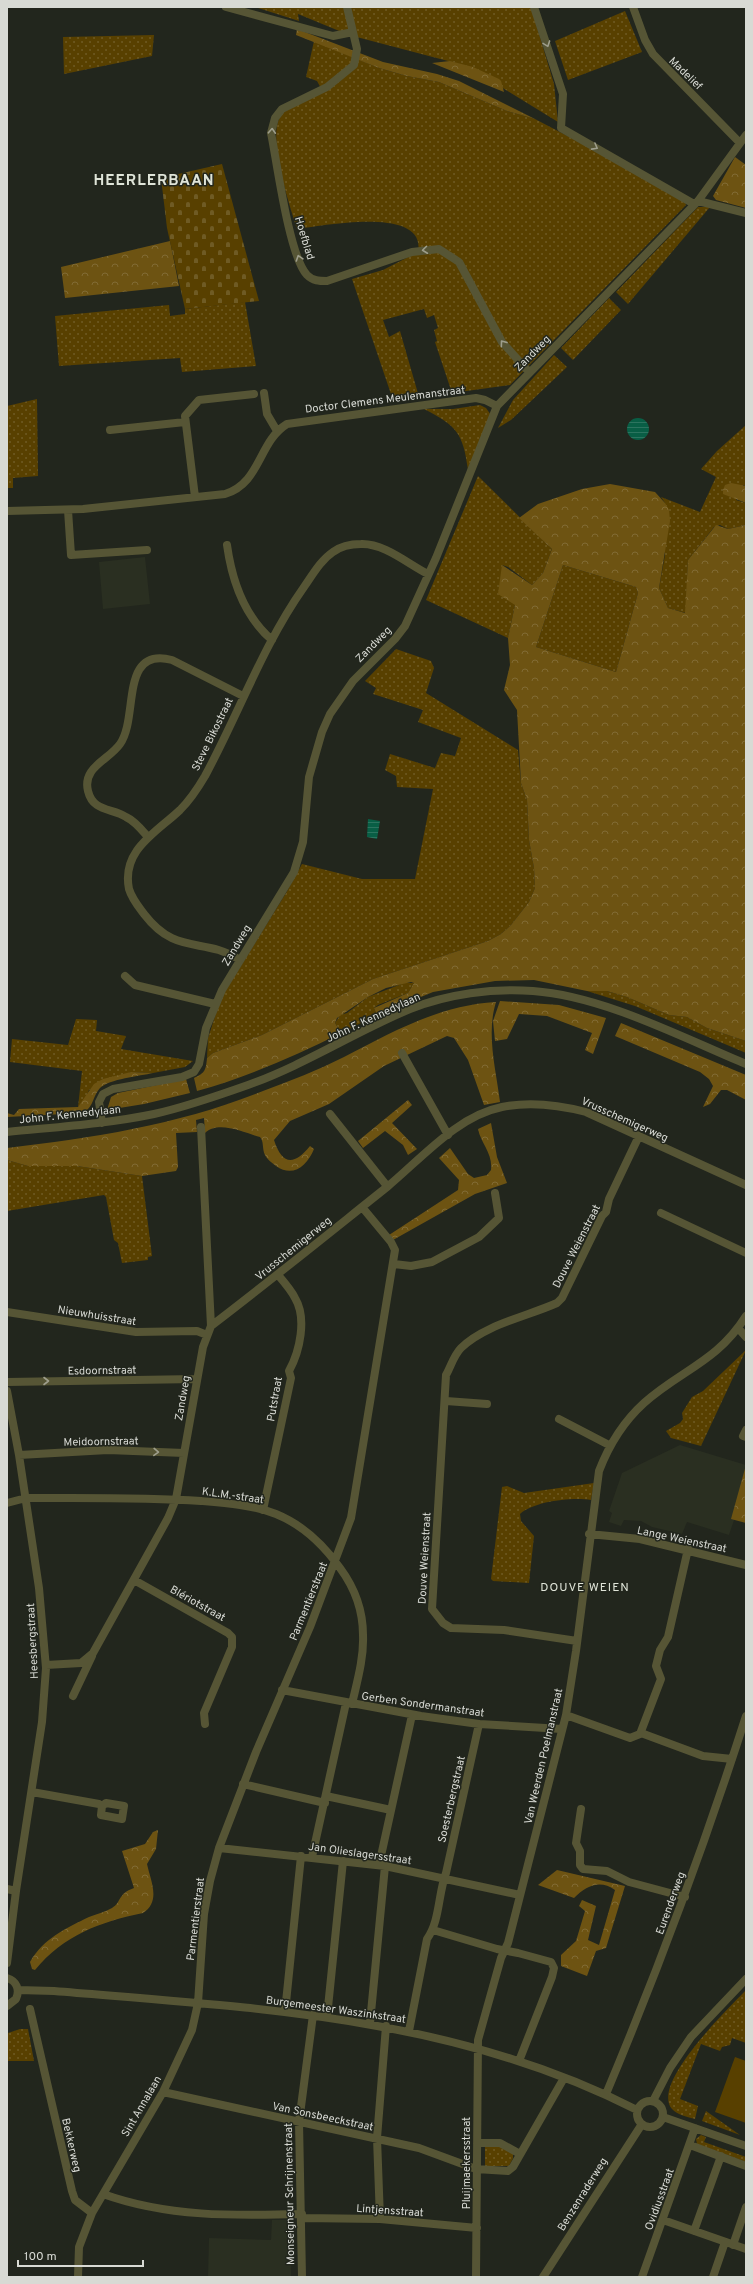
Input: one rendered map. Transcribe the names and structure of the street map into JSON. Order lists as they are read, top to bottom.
{
  "streets": {
    "street": [
      "Madelief",
      "Hoefblad",
      "Zandweg",
      "Doctor Clemens Meulemanstraat",
      "Steve Bikostraat",
      "John F. Kennedylaan",
      "Vrusschemigerweg",
      "Douve Weienstraat",
      "Nieuwhuisstraat",
      "Esdoornstraat",
      "Putstraat",
      "Meidoornstraat",
      "K.L.M.-straat",
      "Lange Weienstraat",
      "Parmentierstraat",
      "Blériotstraat",
      "Heesbergstraat",
      "Gerben Sondermanstraat",
      "Van Weerden Poelmanstraat",
      "Soesterbergstraat",
      "Jan Olieslagersstraat",
      "Eurenderweg",
      "Burgemeester Waszinkstraat",
      "Sint Annalaan",
      "Van Sonsbeeckstraat",
      "Bekkerweg",
      "Pluijmaekersstraat",
      "Monseigneur Schrijnenstraat",
      "Benzenraderweg",
      "Ovidiusstraat",
      "Lintjensstraat"
    ]
  },
  "crossings": [
    ["Madelief", "Zandweg"],
    ["Hoefblad", "Zandweg"],
    ["Zandweg", "Doctor Clemens Meulemanstraat"],
    ["Zandweg", "Steve Bikostraat"],
    ["Zandweg", "John F. Kennedylaan"],
    ["Zandweg", "Vrusschemigerweg"],
    ["Zandweg", "Nieuwhuisstraat"],
    ["Zandweg", "Esdoornstraat"],
    ["Zandweg", "Meidoornstraat"],
    ["Zandweg", "K.L.M.-straat"],
    ["Zandweg", "Blériotstraat"],
    ["Zandweg", "Heesbergstraat"],
    ["Vrusschemigerweg", "Douve Weienstraat"],
    ["Vrusschemigerweg", "Putstraat"],
    ["Vrusschemigerweg", "Parmentierstraat"],
    ["Douve Weienstraat", "Van Weerden Poelmanstraat"],
    ["Putstraat", "K.L.M.-straat"],
    ["Meidoornstraat", "Heesbergstraat"],
    ["K.L.M.-straat", "Parmentierstraat"],
    ["K.L.M.-straat", "Heesbergstraat"],
    ["K.L.M.-straat", "Gerben Sondermanstraat"],
    ["K.L.M.-straat", "Jan Olieslagersstraat"],
    ["Lange Weienstraat", "Van Weerden Poelmanstraat"],
    ["Parmentierstraat", "Gerben Sondermanstraat"],
    ["Parmentierstraat", "Jan Olieslagersstraat"],
    ["Parmentierstraat", "Burgemeester Waszinkstraat"],
    ["Parmentierstraat", "Sint Annalaan"],
    ["Gerben Sondermanstraat", "Van Weerden Poelmanstraat"],
    ["Gerben Sondermanstraat", "Soesterbergstraat"],
    ["Van Weerden Poelmanstraat", "Jan Olieslagersstraat"],
    ["Van Weerden Poelmanstraat", "Burgemeester Waszinkstraat"],
    ["Van Weerden Poelmanstraat", "Pluijmaekersstraat"],
    ["Soesterbergstraat", "Jan Olieslagersstraat"],
    ["Soesterbergstraat", "Burgemeester Waszinkstraat"],
    ["Eurenderweg", "Burgemeester Waszinkstraat"],
    ["Burgemeester Waszinkstraat", "Sint Annalaan"],
    ["Burgemeester Waszinkstraat", "Pluijmaekersstraat"],
    ["Burgemeester Waszinkstraat", "Monseigneur Schrijnenstraat"],
    ["Burgemeester Waszinkstraat", "Benzenraderweg"],
    ["Sint Annalaan", "Van Sonsbeeckstraat"],
    ["Sint Annalaan", "Bekkerweg"],
    ["Sint Annalaan", "Lintjensstraat"],
    ["Van Sonsbeeckstraat", "Pluijmaekersstraat"],
    ["Van Sonsbeeckstraat", "Monseigneur Schrijnenstraat"],
    ["Pluijmaekersstraat", "Lintjensstraat"],
    ["Monseigneur Schrijnenstraat", "Lintjensstraat"]
  ],
  "one_way": ["Esdoornstraat", "Meidoornstraat"],
  "districts": ["HEERLERBAAN", "DOUVE WEIEN"],
  "scale_bar": "100 m"
}
